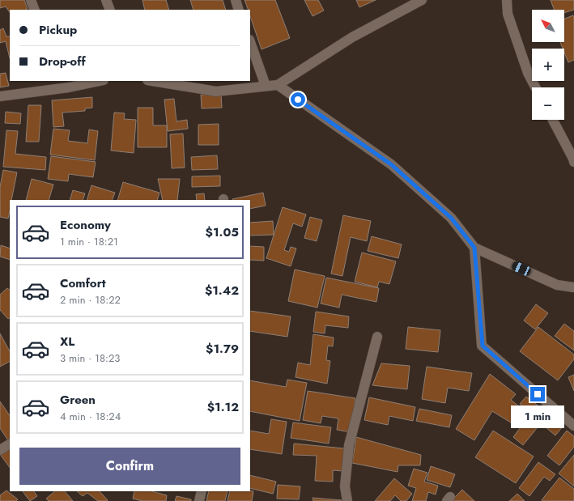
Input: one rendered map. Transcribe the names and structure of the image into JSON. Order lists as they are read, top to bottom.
{
  "north": "top left",
  "page": {
    "map_buttons": ["+", "−"],
    "banner": ["Pickup", "Drop-off"],
    "list": [
      {
        "name": "Economy",
        "note": "1 min · 18:21",
        "value": "$1.05"
      },
      {
        "name": "Comfort",
        "note": "2 min · 18:22",
        "value": "$1.42"
      },
      {
        "name": "XL",
        "note": "3 min · 18:23",
        "value": "$1.79"
      },
      {
        "name": "Green",
        "note": "4 min · 18:24",
        "value": "$1.12"
      }
    ],
    "bubble": "1 min",
    "buttons": "Confirm"
  }
}
